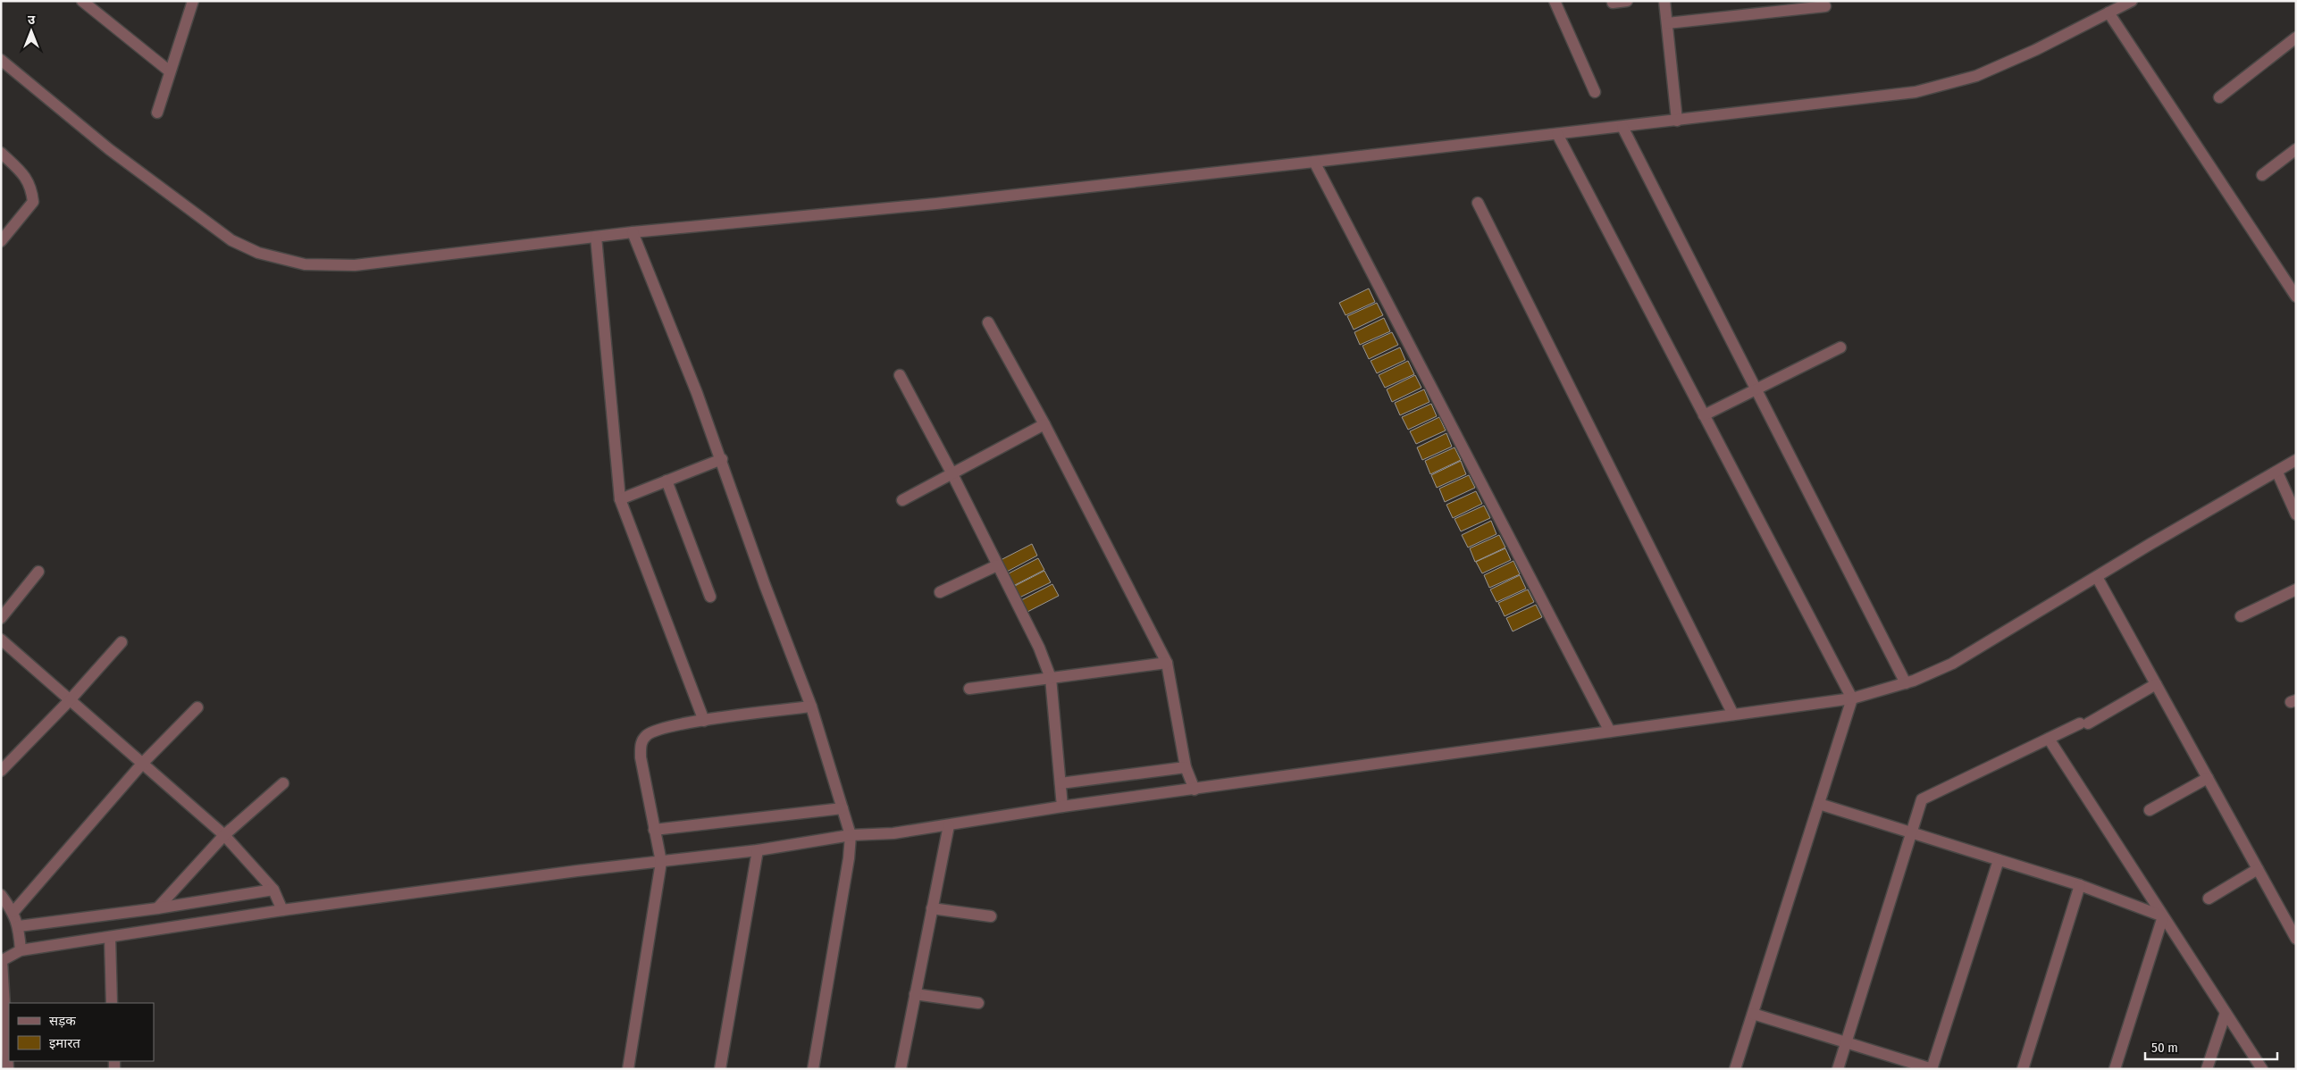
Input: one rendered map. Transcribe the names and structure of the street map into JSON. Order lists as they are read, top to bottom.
{
  "legend": ["सड़क", "इमारत"],
  "scale_bar": "50 m",
  "north": "top"
}
